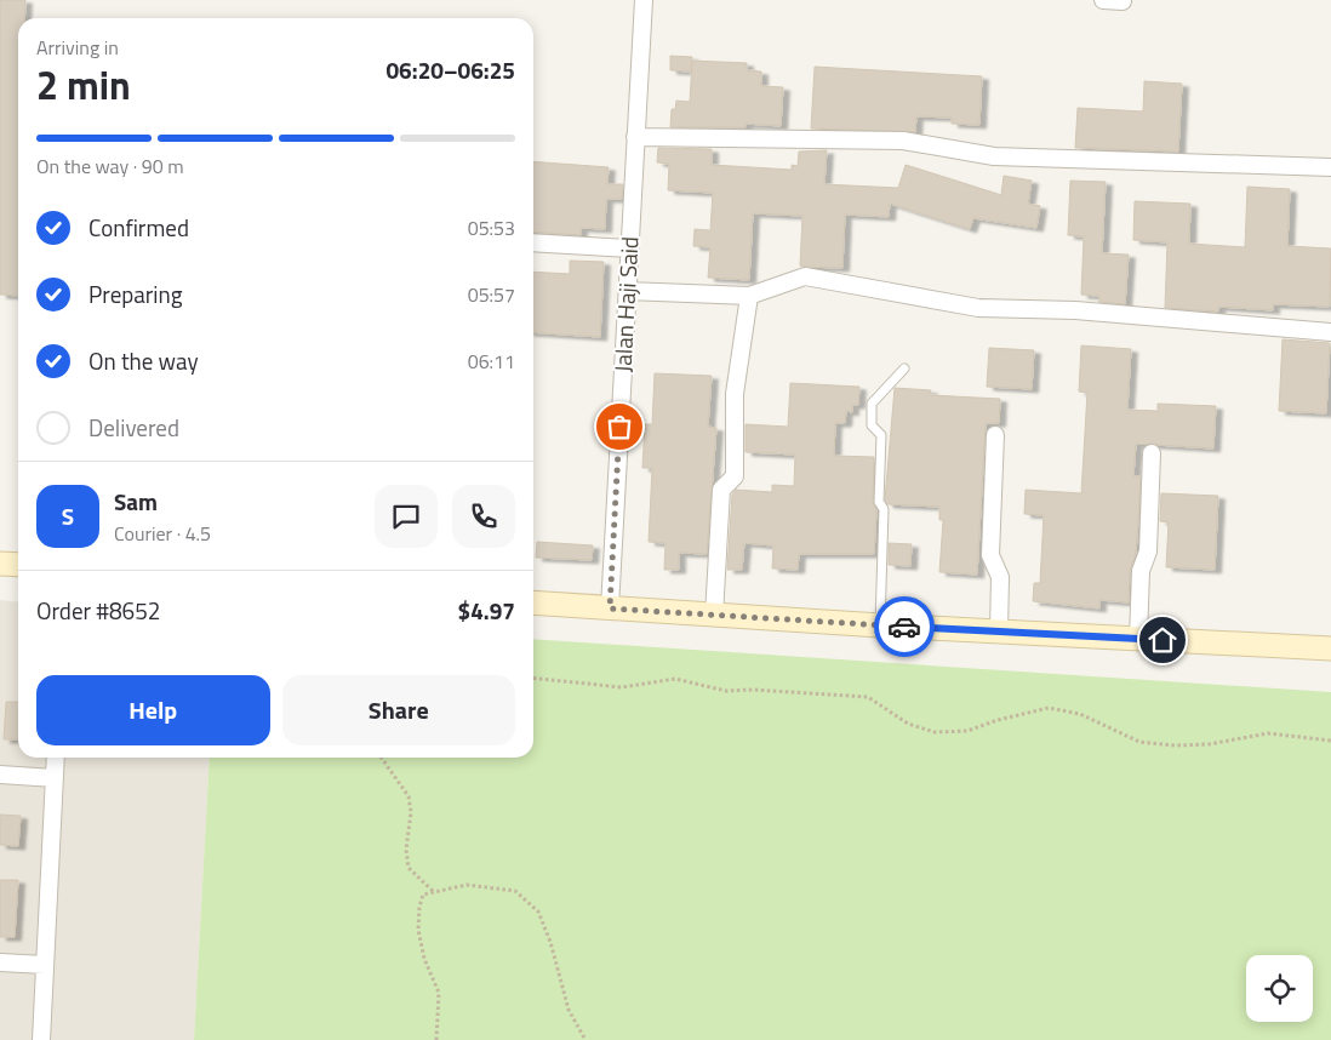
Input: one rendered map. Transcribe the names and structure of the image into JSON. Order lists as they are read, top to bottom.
{
  "streets": {
    "street": ["Jalan Haji Said"]
  },
  "page": {
    "heading": ["2 min", "Arriving in", "06:20–06:25"],
    "panel": [
      "Sam",
      "Courier · 4.5",
      "Order #8652",
      "$4.97"
    ],
    "bar": "On the way · 90 m",
    "list": [
      ["Confirmed", "05:53"],
      ["Preparing", "05:57"],
      ["On the way", "06:11"],
      "Delivered"
    ],
    "round": "S",
    "buttons": ["Help", "Share"]
  }
}
